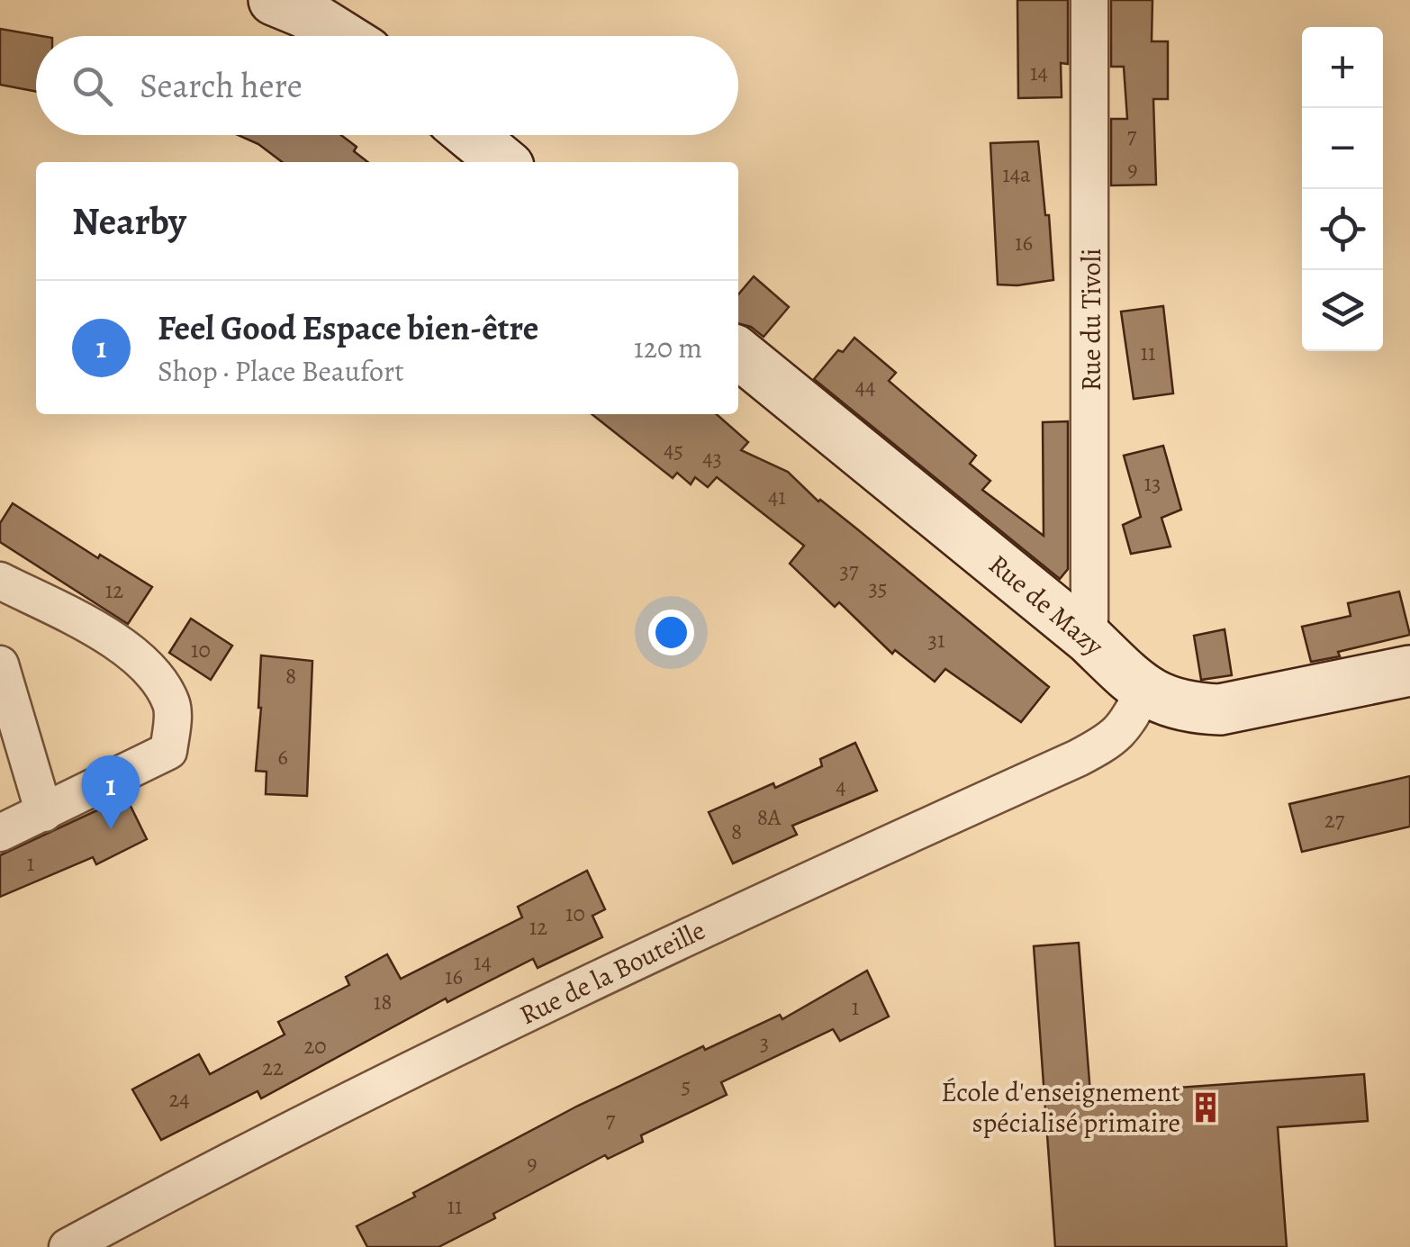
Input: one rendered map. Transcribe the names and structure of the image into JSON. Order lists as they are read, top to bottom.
{
  "streets": {
    "street": ["Rue du Tivoli", "Rue de Mazy", "Rue de la Bouteille"]
  },
  "crossings": [
    ["Rue du Tivoli", "Rue de Mazy"],
    ["Rue de Mazy", "Rue de la Bouteille"]
  ],
  "places": {
    "building": ["École d'enseignement spécialisé primaire"]
  },
  "house_numbers": [
    "14",
    "7",
    "9",
    "14a",
    "16",
    "11",
    "44",
    "45",
    "43",
    "13",
    "41",
    "37",
    "35",
    "12",
    "31",
    "10",
    "8",
    "6",
    "4",
    "8A",
    "27",
    "8",
    "1",
    "10",
    "12",
    "14",
    "16",
    "18",
    "1",
    "3",
    "20",
    "22",
    "5",
    "24",
    "7",
    "9",
    "11"
  ],
  "page": {
    "map_buttons": ["+", "−"],
    "search": "Search here",
    "heading": "Nearby",
    "list": [
      {
        "mark": "1",
        "name": "Feel Good Espace bien-être",
        "note": "Shop · Place Beaufort",
        "value": "120 m"
      }
    ],
    "pins": "1"
  }
}
